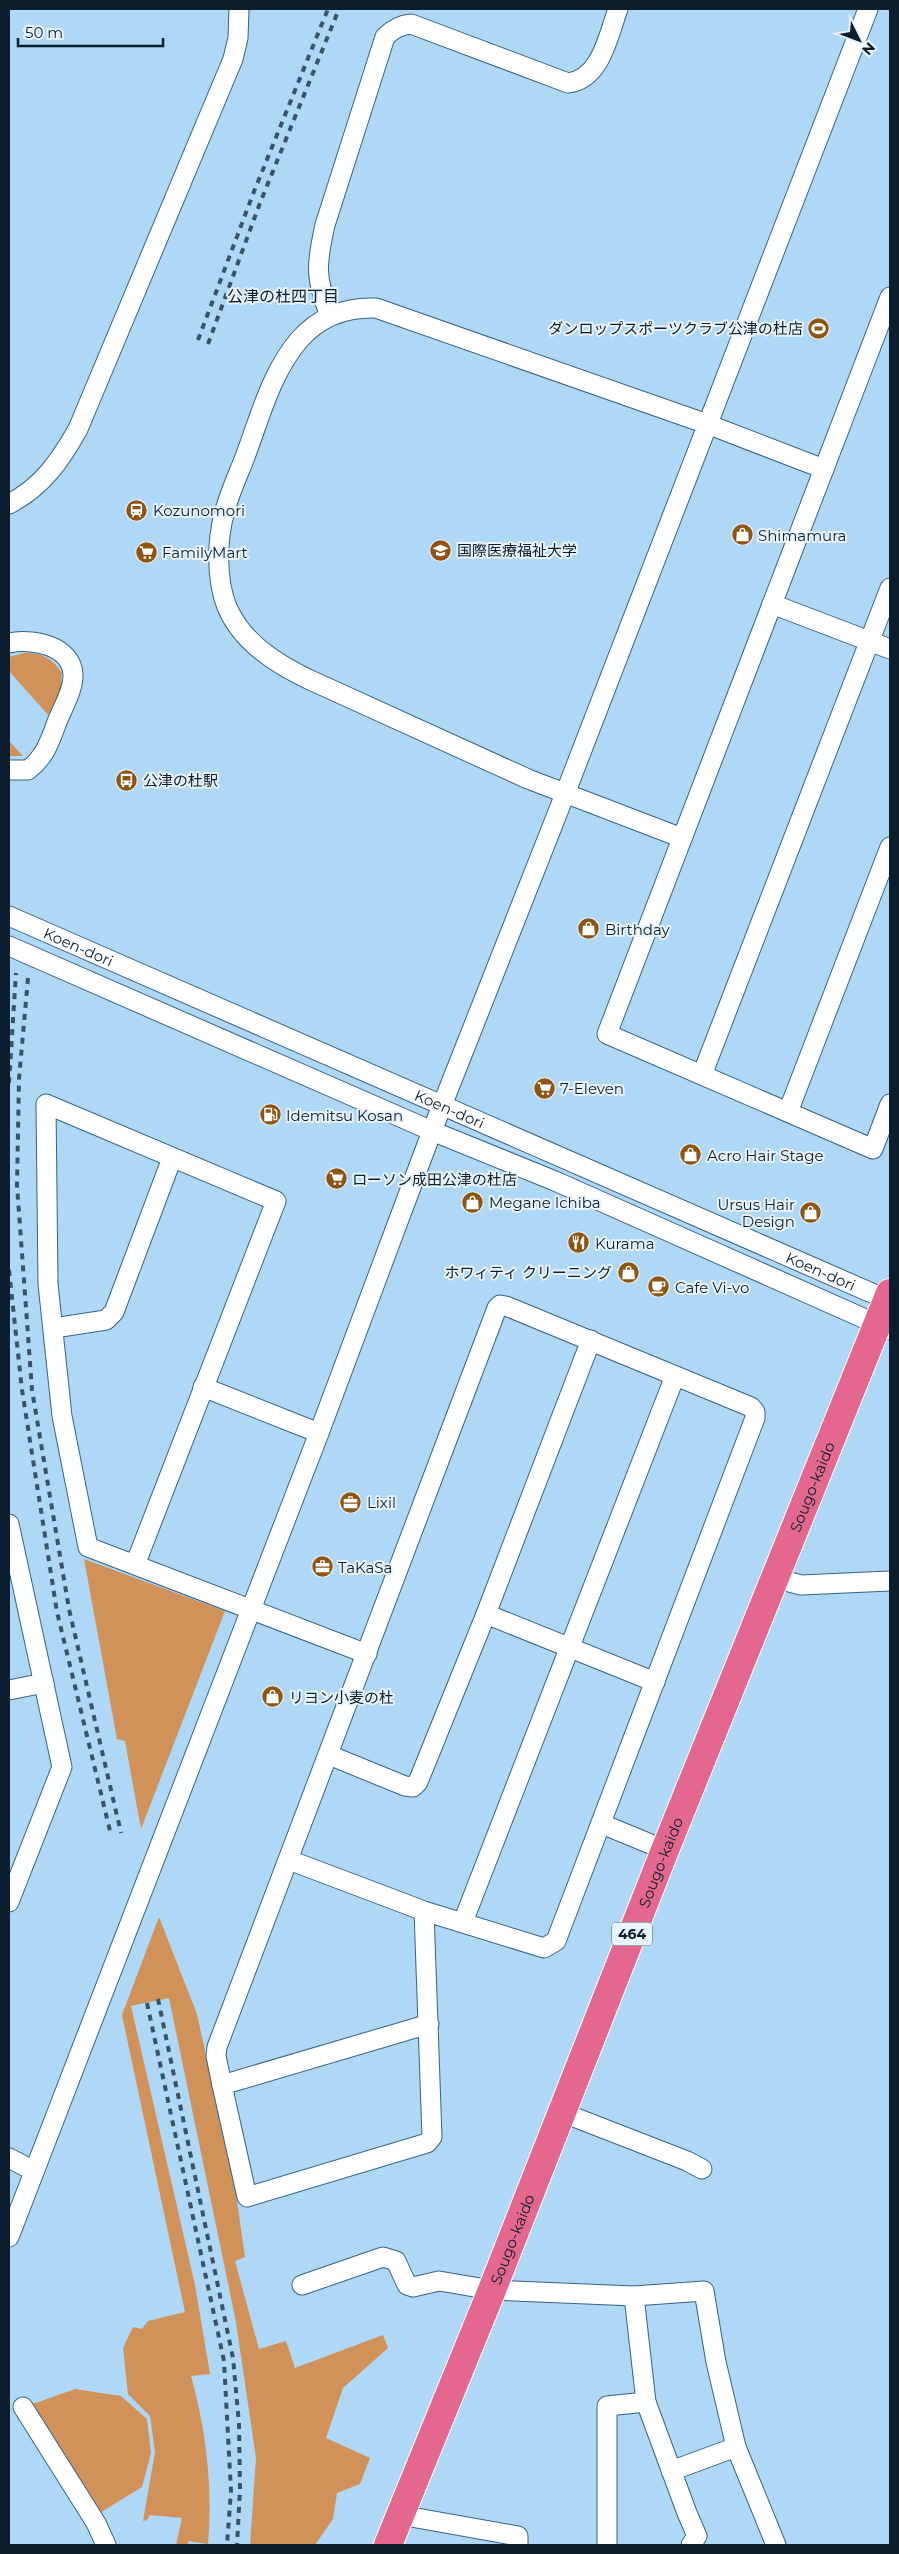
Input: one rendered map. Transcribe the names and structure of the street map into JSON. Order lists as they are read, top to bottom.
{
  "streets": {
    "highway": ["Sougo-kaido", "464"],
    "street": ["Koen-dori"]
  },
  "crossings": [
    ["Koen-dori", "Sougo-kaido"]
  ],
  "districts": ["公津の杜四丁目"],
  "places": {
    "sports": ["ダンロップスポーツクラブ公津の杜店"],
    "station": ["Kozunomori"],
    "shop": [
      "Shimamura",
      "Birthday",
      "Acro Hair Stage",
      "Megane Ichiba",
      "Ursus Hair Design",
      "ホワィティ クリーニング",
      "リヨン小麦の杜"
    ],
    "school or university": ["国際医療福祉大学"],
    "supermarket": ["FamilyMart", "7-Eleven", "ローソン成田公津の杜店"],
    "bus stop": ["公津の杜駅"],
    "fuel station": ["Idemitsu Kosan"],
    "restaurant": ["Kurama"],
    "cafe": ["Cafe Vi-vo"],
    "office": ["Lixil", "TaKaSa"]
  },
  "scale_bar": "50 m",
  "north": "bottom right"
}
